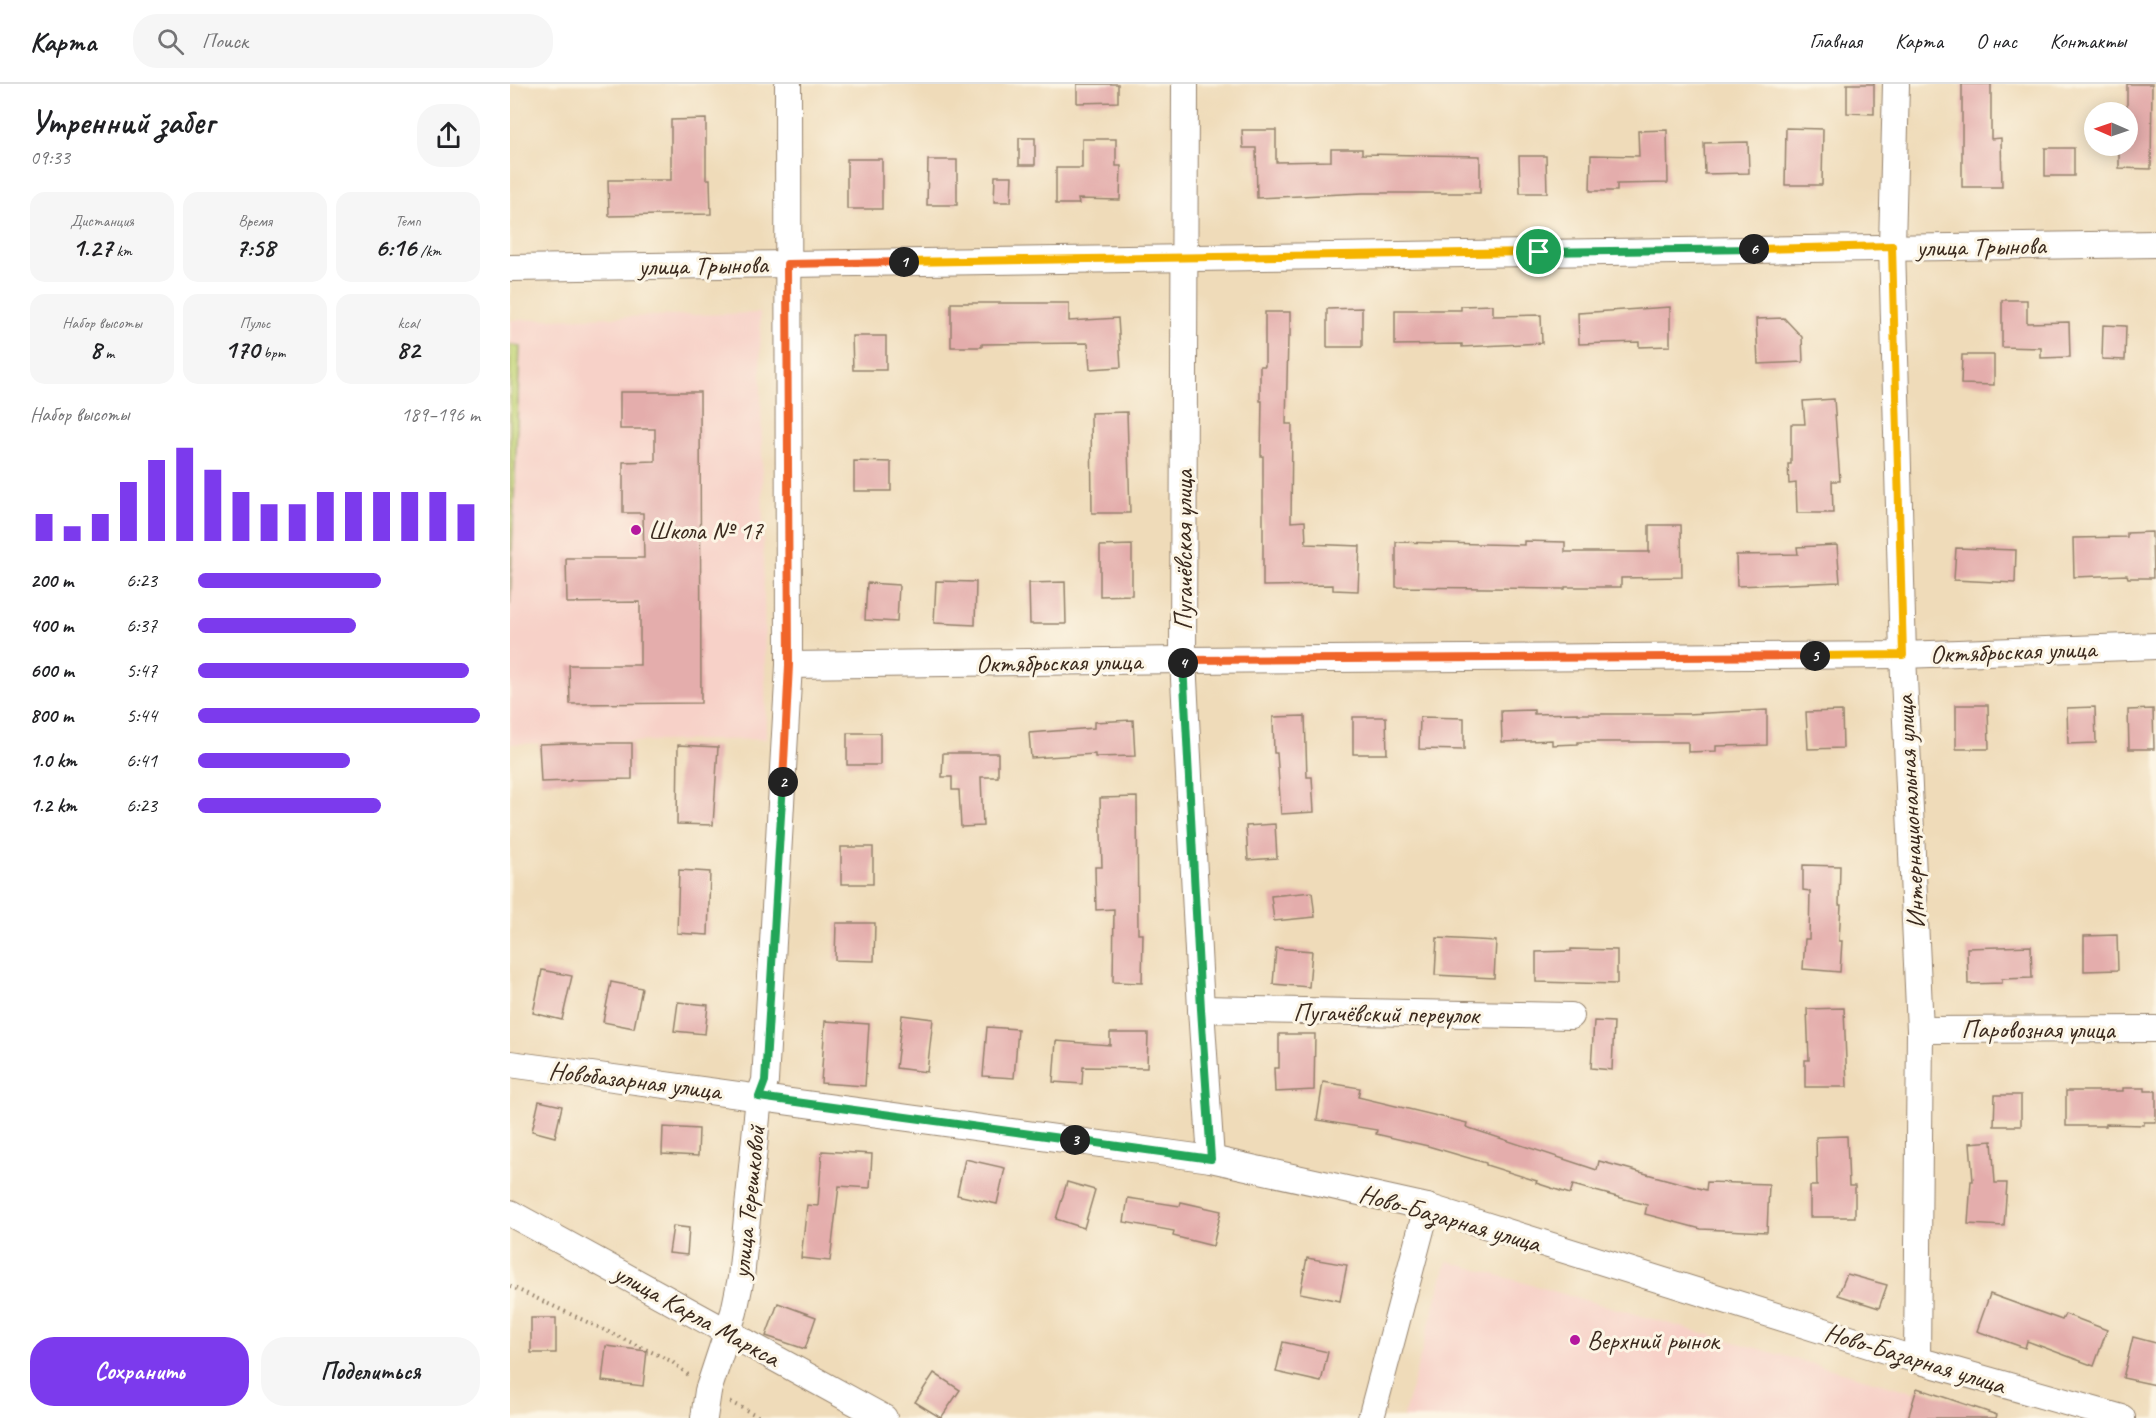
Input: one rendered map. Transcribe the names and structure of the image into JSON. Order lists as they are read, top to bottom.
{
  "streets": {
    "street": [
      "улица Трынова",
      "Пугачёвская улица",
      "Октябрьская улица",
      "Интернациональная улица",
      "Пугачёвский переулок",
      "Паровозная улица",
      "Новобазарная улица",
      "улица Терешковой",
      "Ново-Базарная улица",
      "улица Карла Маркса"
    ]
  },
  "crossings": [
    ["улица Трынова", "Пугачёвская улица"],
    ["улица Трынова", "Интернациональная улица"],
    ["улица Трынова", "улица Терешковой"],
    ["Пугачёвская улица", "Октябрьская улица"],
    ["Пугачёвская улица", "Пугачёвский переулок"],
    ["Пугачёвская улица", "Ново-Базарная улица"],
    ["Октябрьская улица", "Интернациональная улица"],
    ["Октябрьская улица", "улица Терешковой"],
    ["Интернациональная улица", "Паровозная улица"],
    ["Интернациональная улица", "Ново-Базарная улица"],
    ["Новобазарная улица", "улица Терешковой"],
    ["Новобазарная улица", "Ново-Базарная улица"],
    ["улица Терешковой", "Ново-Базарная улица"],
    ["улица Терешковой", "улица Карла Маркса"]
  ],
  "places": ["Школа № 17", "Верхний рынок"],
  "north": "left",
  "page": {
    "header": "Карта",
    "search": "Поиск",
    "nav": [
      "Главная",
      "Карта",
      "О нас",
      "Контакты"
    ],
    "heading": ["Утренний забег", "09:33"],
    "stats": [
      ["Дистанция", "1.27 km"],
      ["Время", "7:58"],
      ["Темп", "6:16 /km"],
      ["Набор высоты", "8 m"],
      ["Пульс", "170 bpm"],
      ["kcal", "82"]
    ],
    "pins": [
      "6",
      "1",
      "5",
      "4",
      "2",
      "3"
    ],
    "chart": ["Набор высоты", "189–196 m"],
    "list": [
      {
        "name": "200 m",
        "note": "6:23"
      },
      {
        "name": "400 m",
        "note": "6:37"
      },
      {
        "name": "600 m",
        "note": "5:47"
      },
      {
        "name": "800 m",
        "note": "5:44"
      },
      {
        "name": "1.0 km",
        "note": "6:41"
      },
      {
        "name": "1.2 km",
        "note": "6:23"
      }
    ],
    "buttons": ["Сохранить", "Поделиться"]
  }
}
